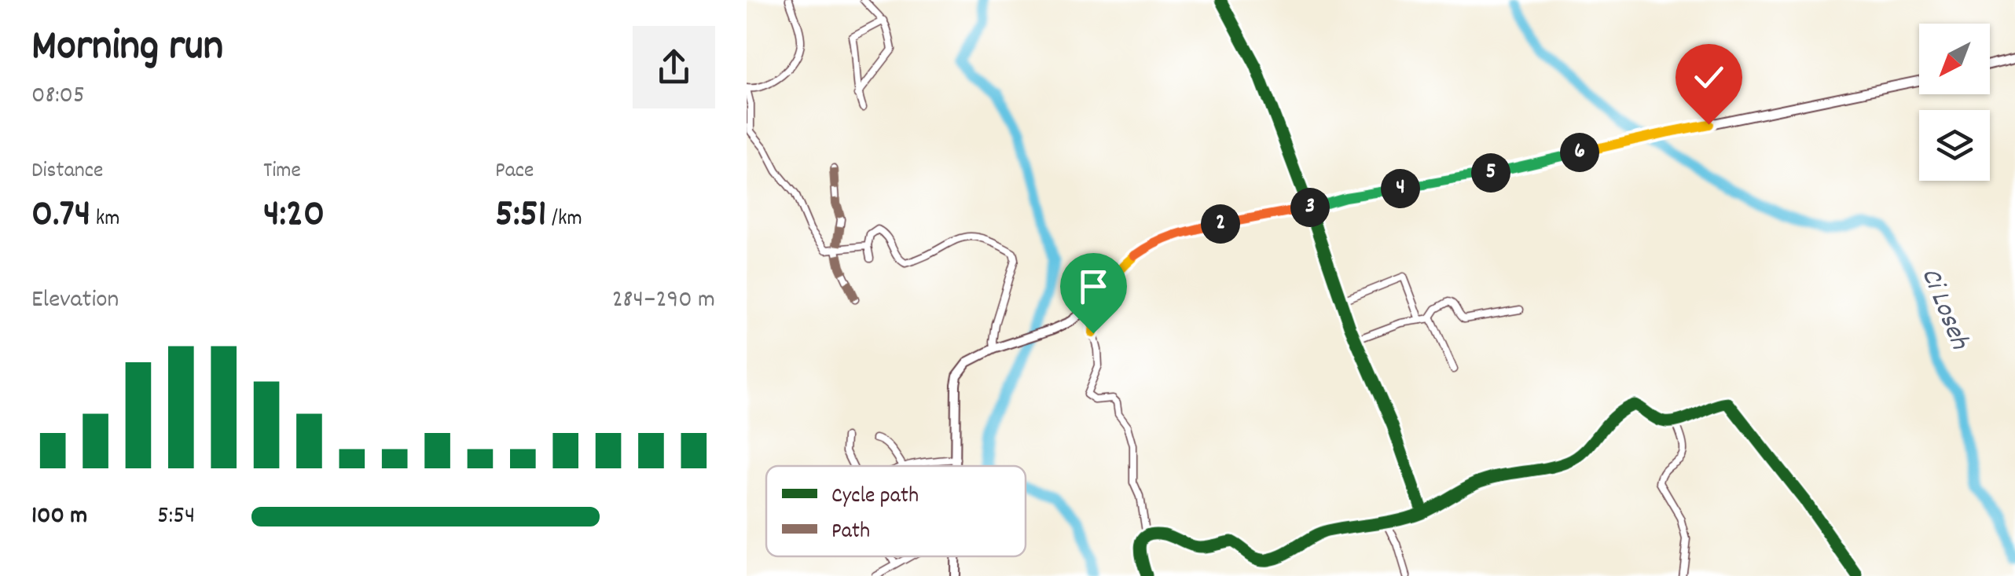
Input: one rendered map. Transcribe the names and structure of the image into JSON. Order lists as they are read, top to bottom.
{
  "water": ["Ci Loseh"],
  "legend": ["Cycle path", "Path"],
  "north": "bottom left",
  "page": {
    "heading": ["Morning run", "08:05"],
    "pins": [
      "6",
      "5",
      "4",
      "3",
      "2"
    ],
    "stats": [
      ["Distance", "0.74 km"],
      ["Time", "4:20"],
      ["Pace", "5:51 /km"]
    ],
    "chart": ["Elevation", "284–290 m"],
    "list": [
      {
        "name": "100 m",
        "note": "5:54"
      }
    ]
  }
}
